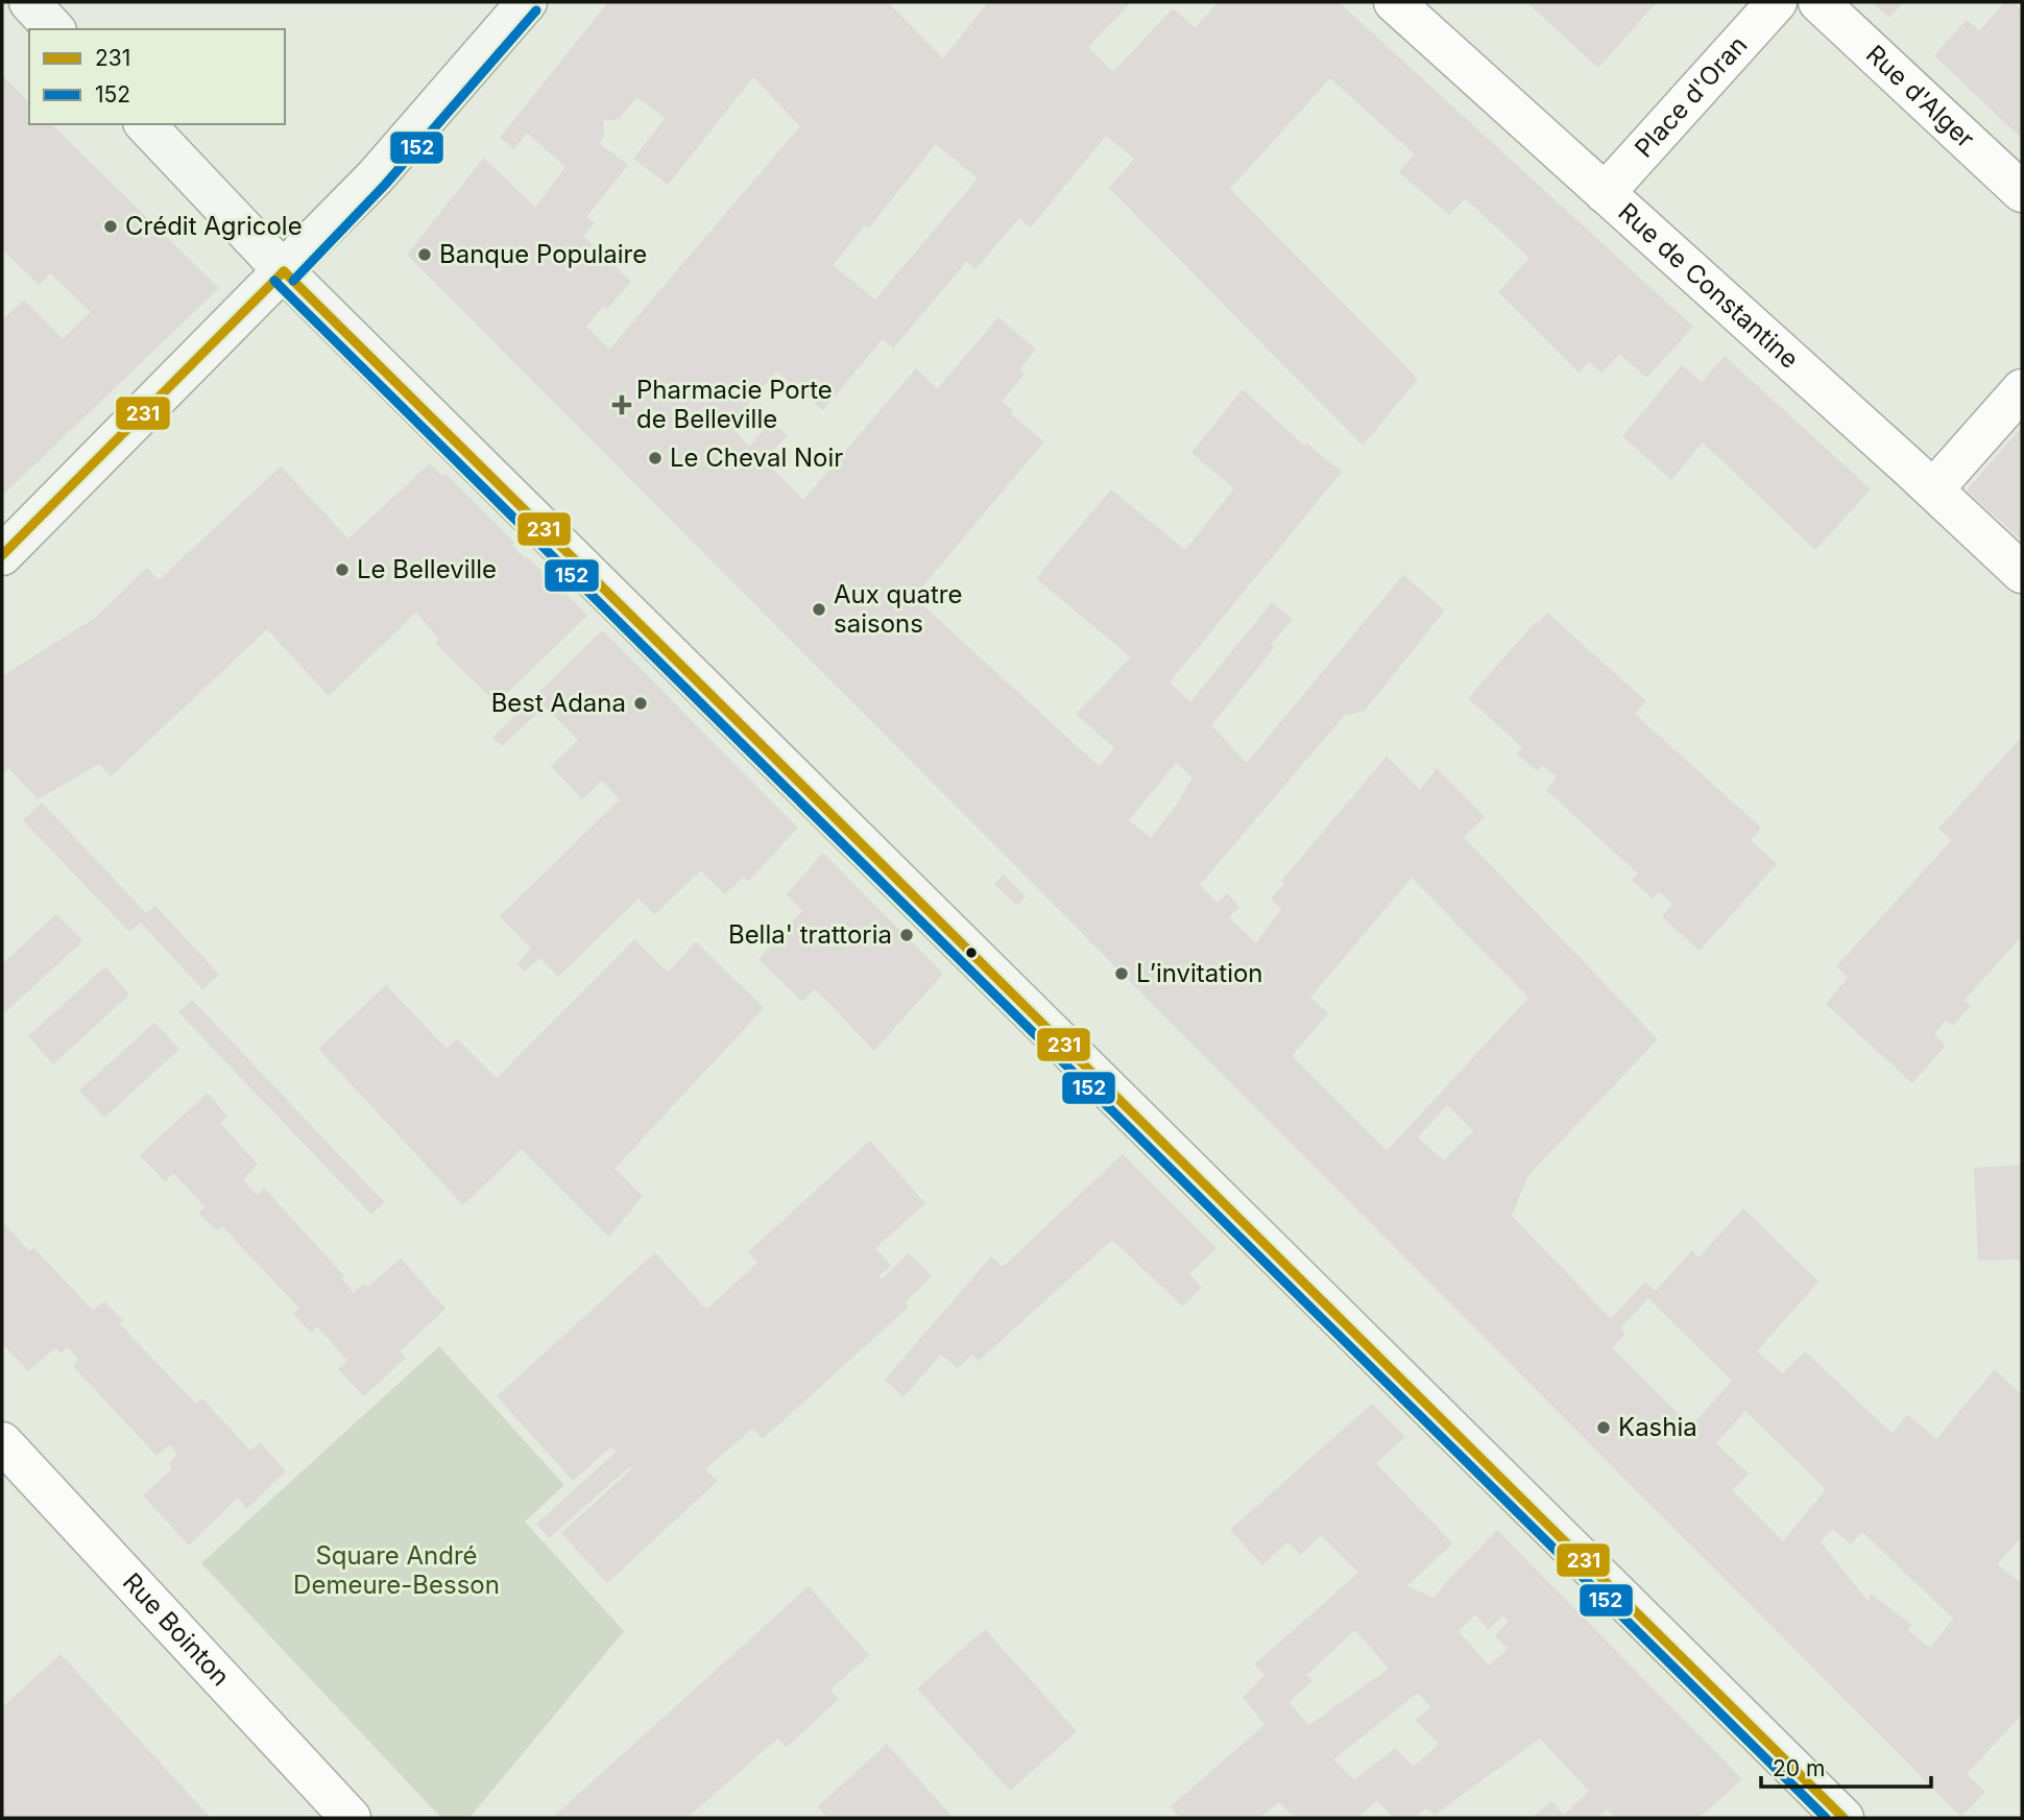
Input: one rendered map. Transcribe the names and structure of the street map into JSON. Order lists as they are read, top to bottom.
{
  "streets": {
    "street": [
      "Place d'Oran",
      "Rue d'Alger",
      "Rue de Constantine",
      "Rue Bointon"
    ]
  },
  "crossings": [
    ["Place d'Oran", "Rue de Constantine"]
  ],
  "parks": ["Square André Demeure-Besson"],
  "places": {
    "other": [
      "Crédit Agricole",
      "Banque Populaire",
      "Le Cheval Noir",
      "Le Belleville",
      "Aux quatre saisons",
      "Best Adana",
      "Bella' trattoria",
      "L’invitation",
      "Kashia"
    ],
    "health": ["Pharmacie Porte de Belleville"]
  },
  "lines": ["transit line 152", "transit line 231"],
  "legend": ["231", "152"],
  "scale_bar": "20 m"
}
